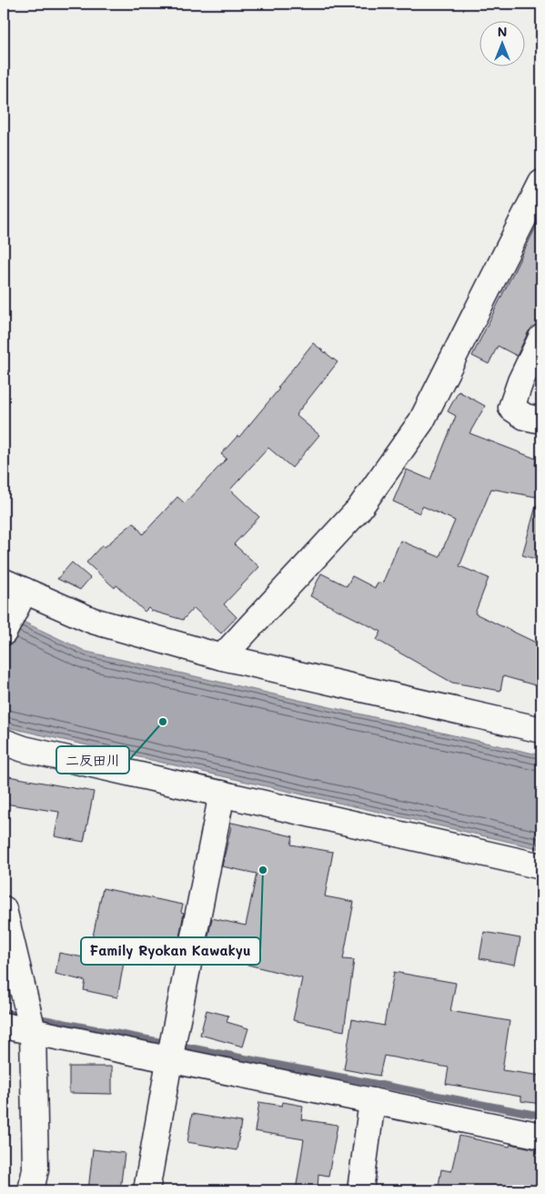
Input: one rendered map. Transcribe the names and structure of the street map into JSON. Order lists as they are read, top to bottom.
{
  "places": ["二反田川", "Family Ryokan Kawakyu"],
  "north": "top"
}
